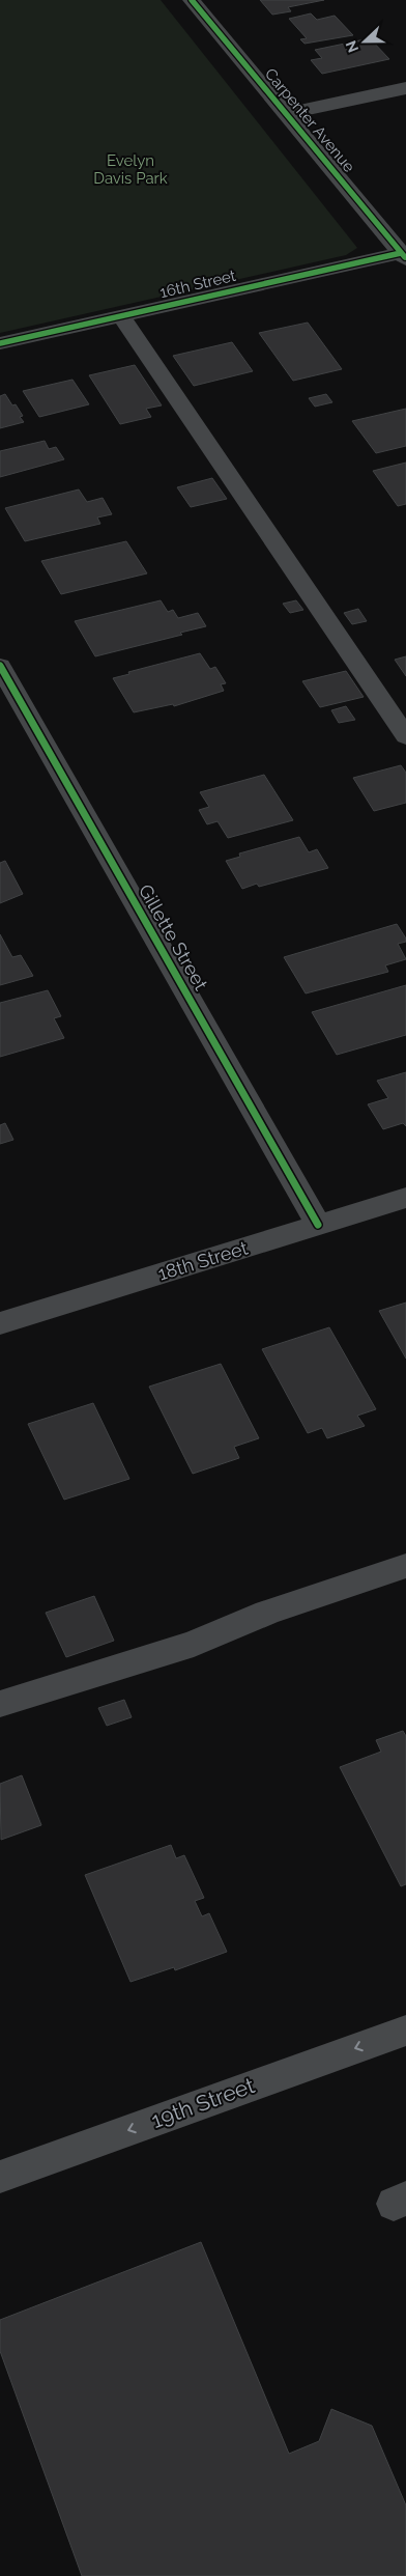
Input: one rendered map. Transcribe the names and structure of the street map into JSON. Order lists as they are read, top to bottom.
{
  "streets": {
    "main road": ["19th Street"],
    "street": [
      "Carpenter Avenue",
      "16th Street",
      "Gillette Street",
      "18th Street"
    ]
  },
  "crossings": [
    ["Carpenter Avenue", "16th Street"],
    ["Gillette Street", "18th Street"]
  ],
  "one_way": ["19th Street"],
  "parks": ["Evelyn Davis Park"],
  "north": "left"
}
